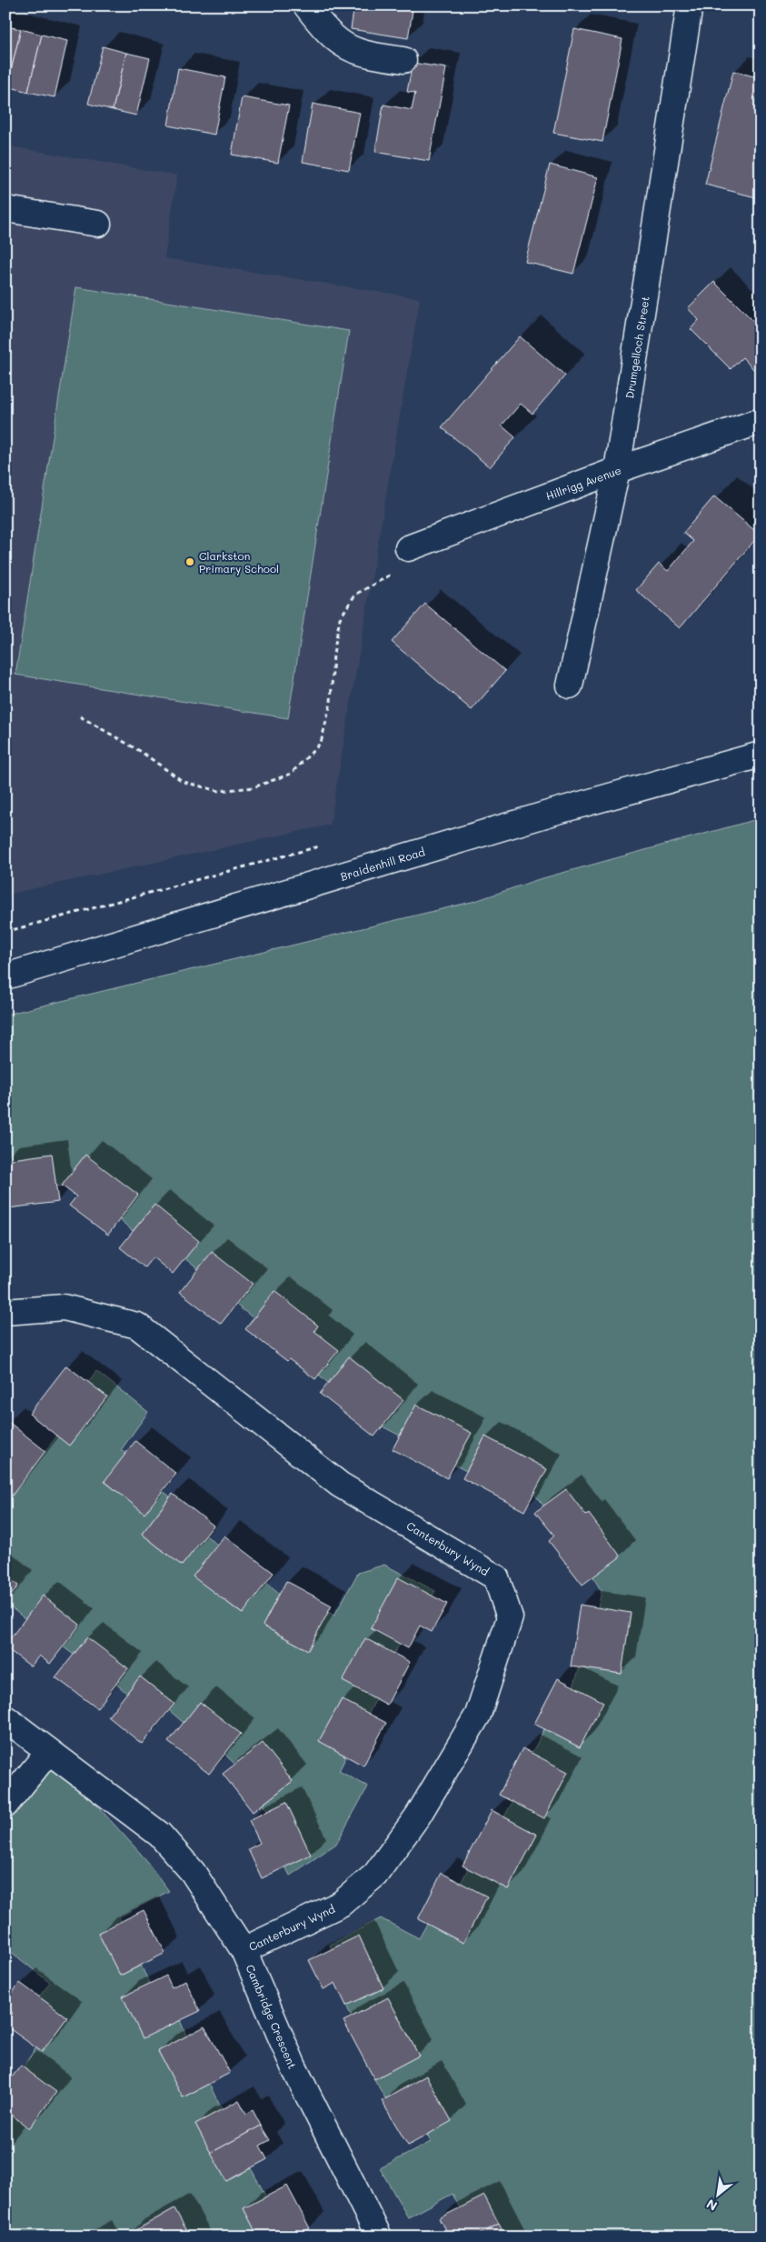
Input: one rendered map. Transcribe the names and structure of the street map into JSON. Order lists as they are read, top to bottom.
{
  "streets": {
    "street": [
      "Drumgelloch Street",
      "Hillrigg Avenue",
      "Braidenhill Road",
      "Canterbury Wynd",
      "Cambridge Crescent"
    ]
  },
  "crossings": [
    ["Drumgelloch Street", "Hillrigg Avenue"],
    ["Canterbury Wynd", "Cambridge Crescent"]
  ],
  "places": ["Clarkston Primary School"],
  "north": "bottom left"
}
